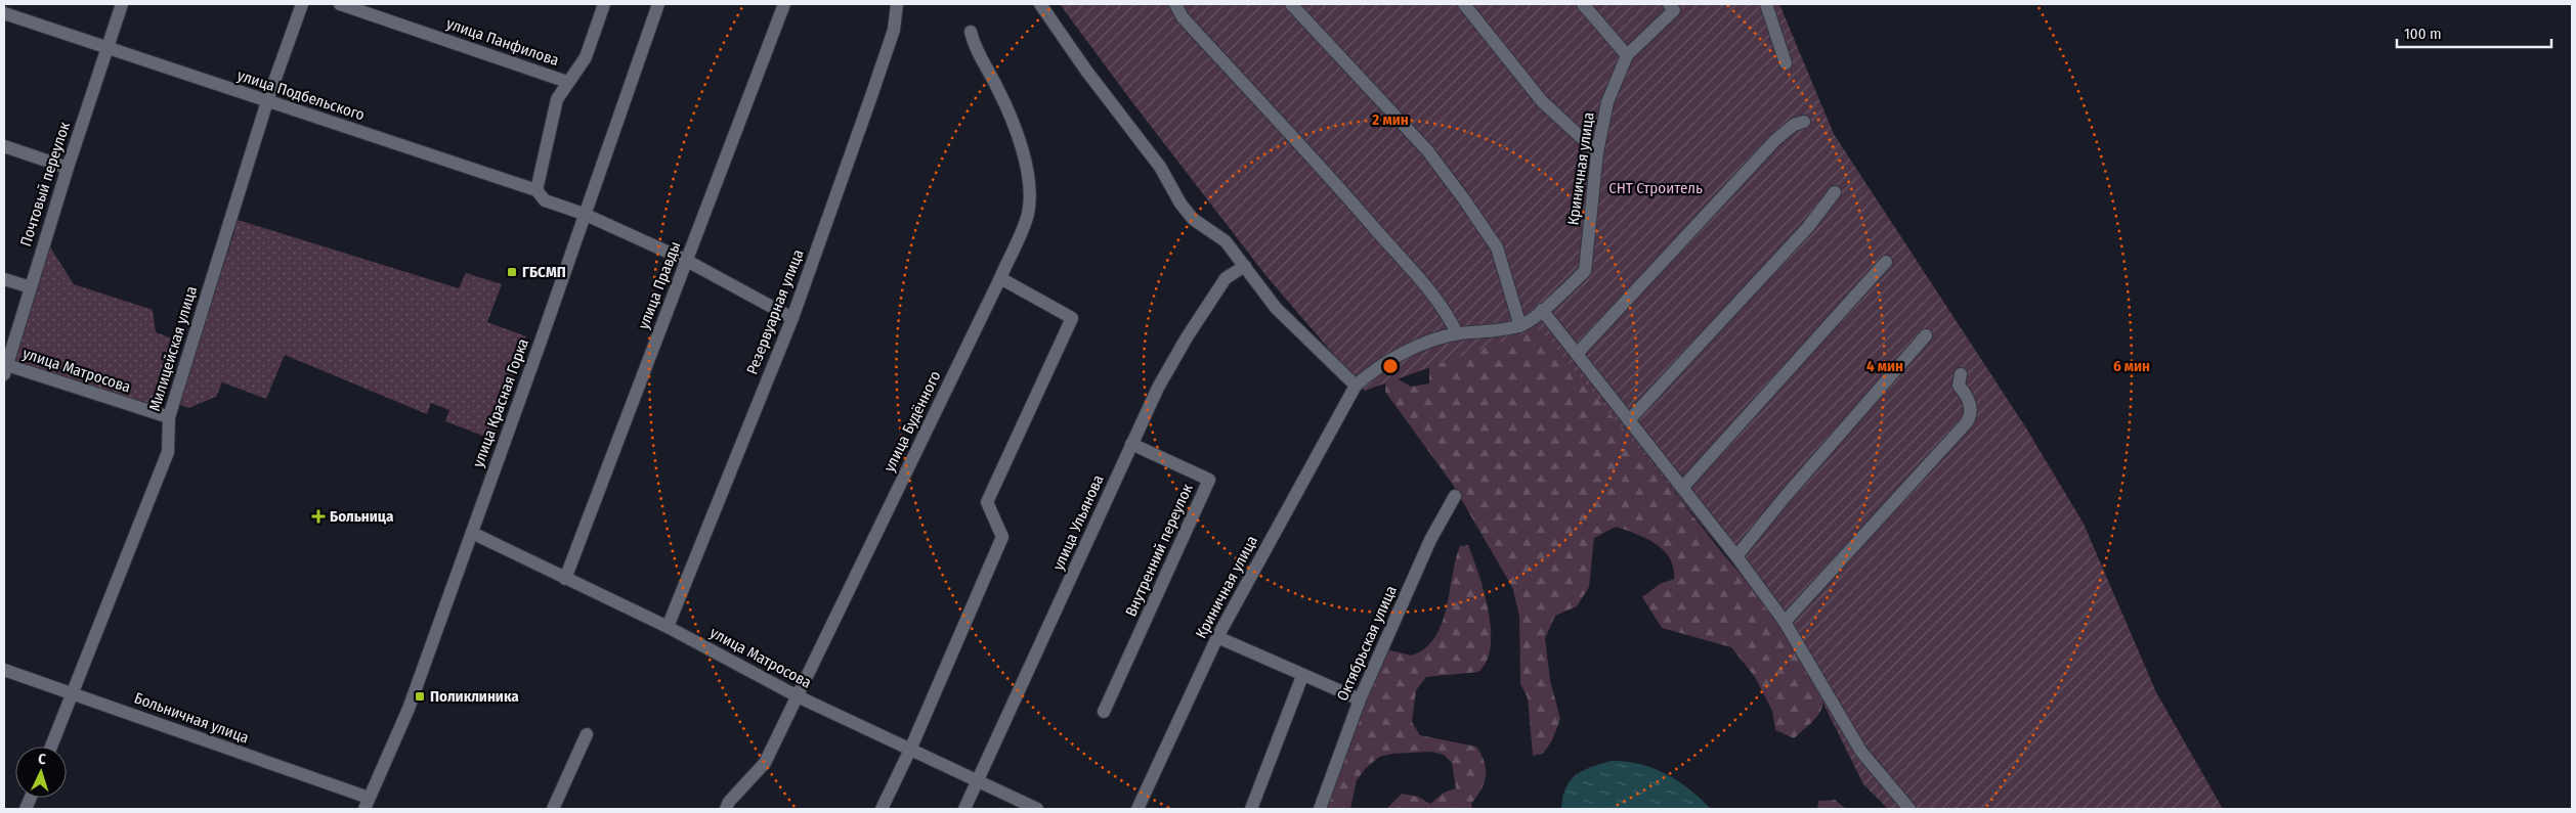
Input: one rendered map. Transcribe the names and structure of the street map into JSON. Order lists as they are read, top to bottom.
{
  "streets": {
    "street": [
      "улица Панфилова",
      "улица Подбельского",
      "Криничная улица",
      "Почтовый переулок",
      "улица Правды",
      "Резервуарная улица",
      "Милицейская улица",
      "улица Матросова",
      "улица Красная Горка",
      "улица Будённого",
      "улица Ульянова",
      "Внутренний переулок",
      "Октябрьская улица",
      "Больничная улица"
    ]
  },
  "crossings": [
    ["улица Подбельского", "Почтовый переулок"],
    ["улица Подбельского", "улица Правды"],
    ["улица Подбельского", "Резервуарная улица"],
    ["улица Подбельского", "Милицейская улица"],
    ["улица Подбельского", "улица Красная Горка"],
    ["Почтовый переулок", "улица Матросова"],
    ["улица Правды", "улица Матросова"],
    ["Резервуарная улица", "улица Матросова"],
    ["Милицейская улица", "улица Матросова"],
    ["Милицейская улица", "Больничная улица"],
    ["улица Матросова", "улица Красная Горка"],
    ["улица Матросова", "улица Будённого"],
    ["улица Матросова", "улица Ульянова"],
    ["улица Красная Горка", "Больничная улица"],
    ["улица Ульянова", "Внутренний переулок"]
  ],
  "parks": ["СНТ Строитель"],
  "places": {
    "transit": ["ГБСМП", "Поликлиника"],
    "health": ["Больница"]
  },
  "scale_bar": "100 m",
  "north": "top",
  "rings": ["2 мин", "4 мин", "6 мин"]
}
